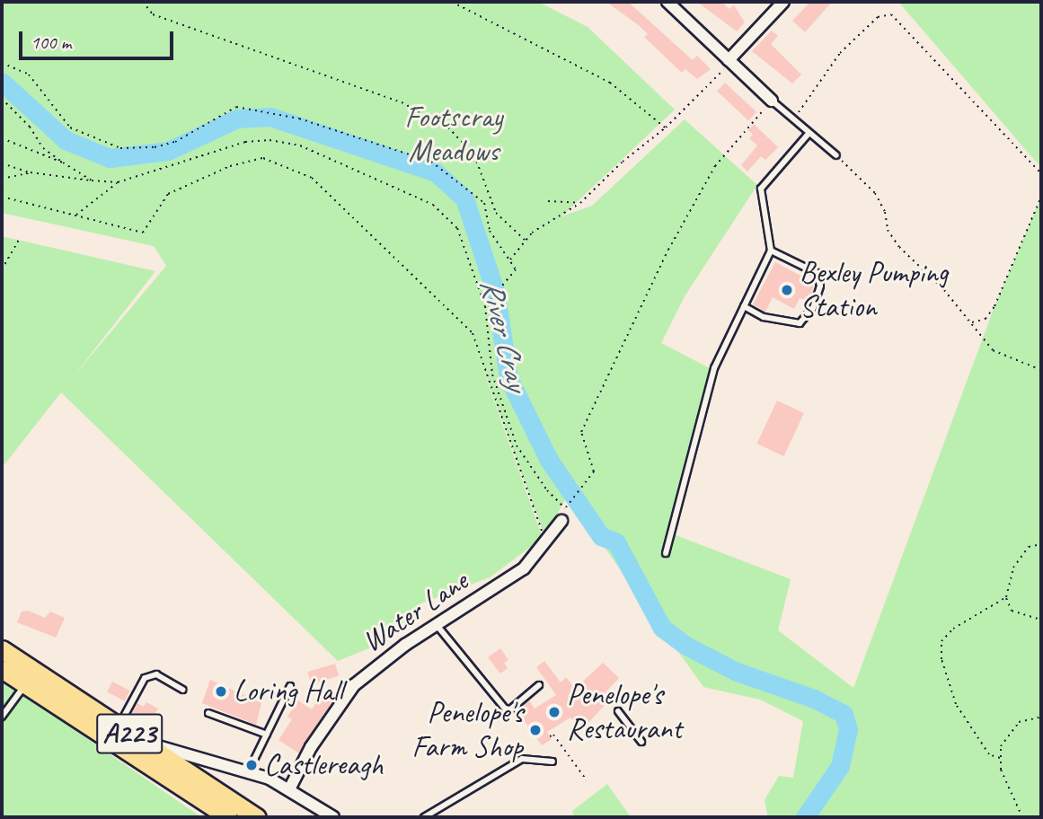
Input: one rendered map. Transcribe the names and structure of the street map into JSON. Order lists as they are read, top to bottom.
{
  "streets": {
    "main road": ["A223"],
    "street": ["Water Lane"]
  },
  "water": ["River Cray"],
  "parks": ["Footscray Meadows"],
  "places": [
    "Bexley Pumping Station",
    "Loring Hall",
    "Penelope's Restaurant",
    "Penelope's Farm Shop",
    "Castlereagh"
  ],
  "scale_bar": "100 m"
}
